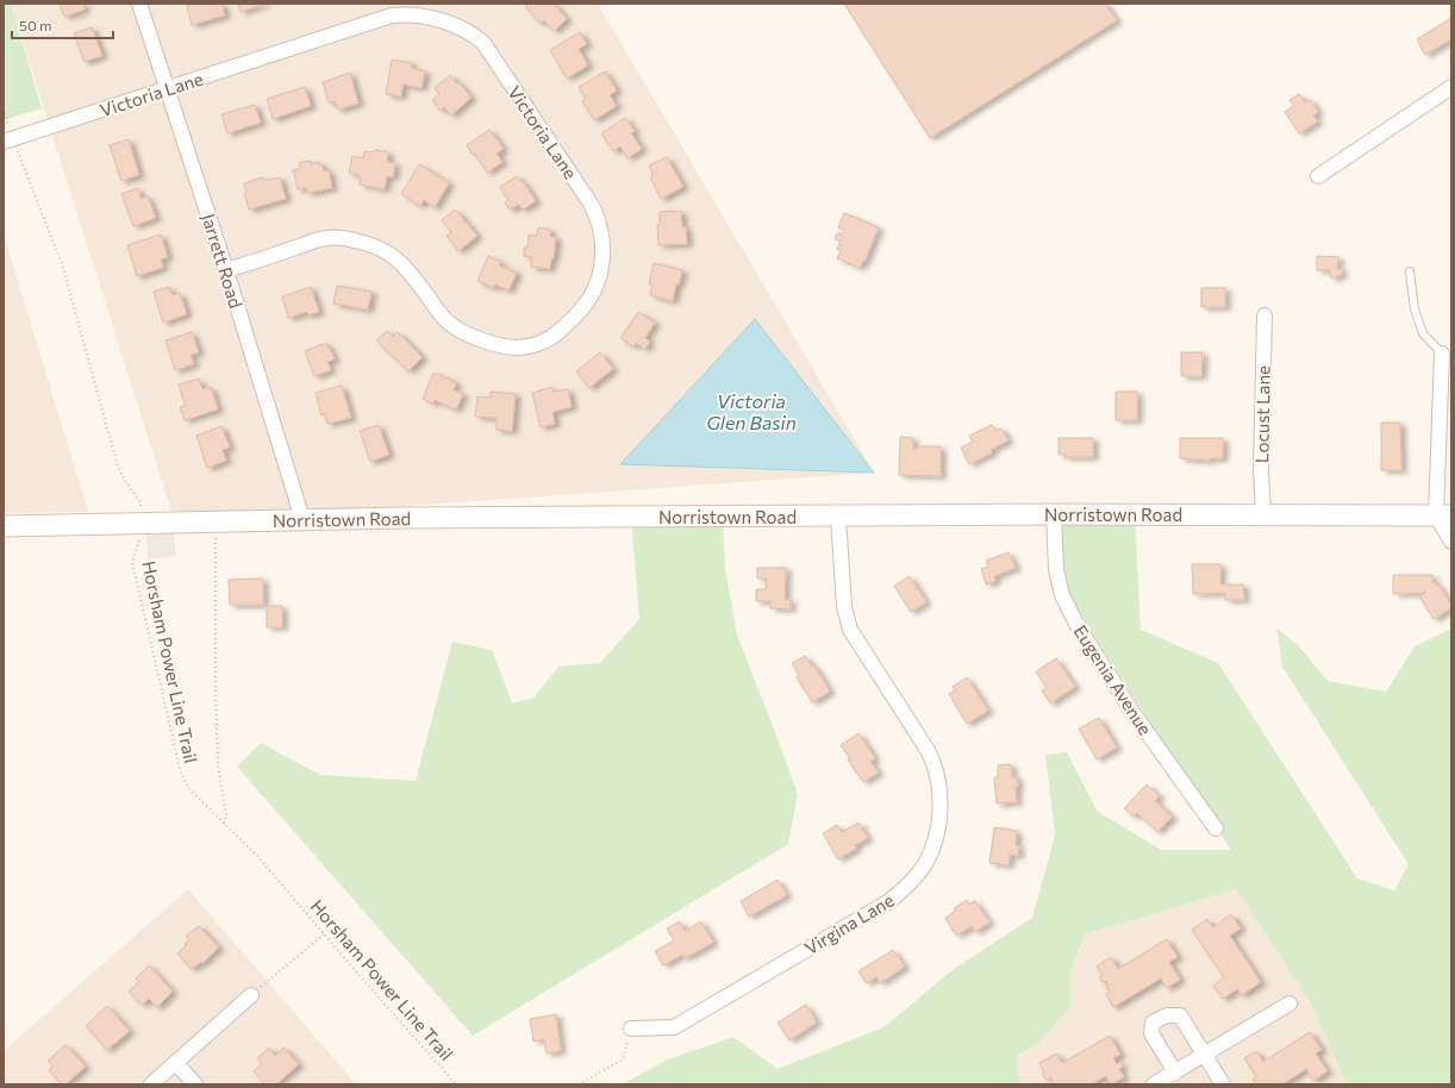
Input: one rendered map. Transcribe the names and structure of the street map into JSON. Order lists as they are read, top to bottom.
{
  "streets": {
    "main road": ["Norristown Road"],
    "street": [
      "Victoria Lane",
      "Jarrett Road",
      "Locust Lane",
      "Eugenia Avenue",
      "Virgina Lane"
    ],
    "path": ["Horsham Power Line Trail"]
  },
  "crossings": [
    ["Victoria Lane", "Jarrett Road"],
    ["Victoria Lane", "Horsham Power Line Trail"],
    ["Jarrett Road", "Norristown Road"],
    ["Locust Lane", "Norristown Road"],
    ["Norristown Road", "Horsham Power Line Trail"],
    ["Norristown Road", "Eugenia Avenue"],
    ["Norristown Road", "Virgina Lane"]
  ],
  "water": ["Victoria Glen Basin"],
  "scale_bar": "50 m"
}
